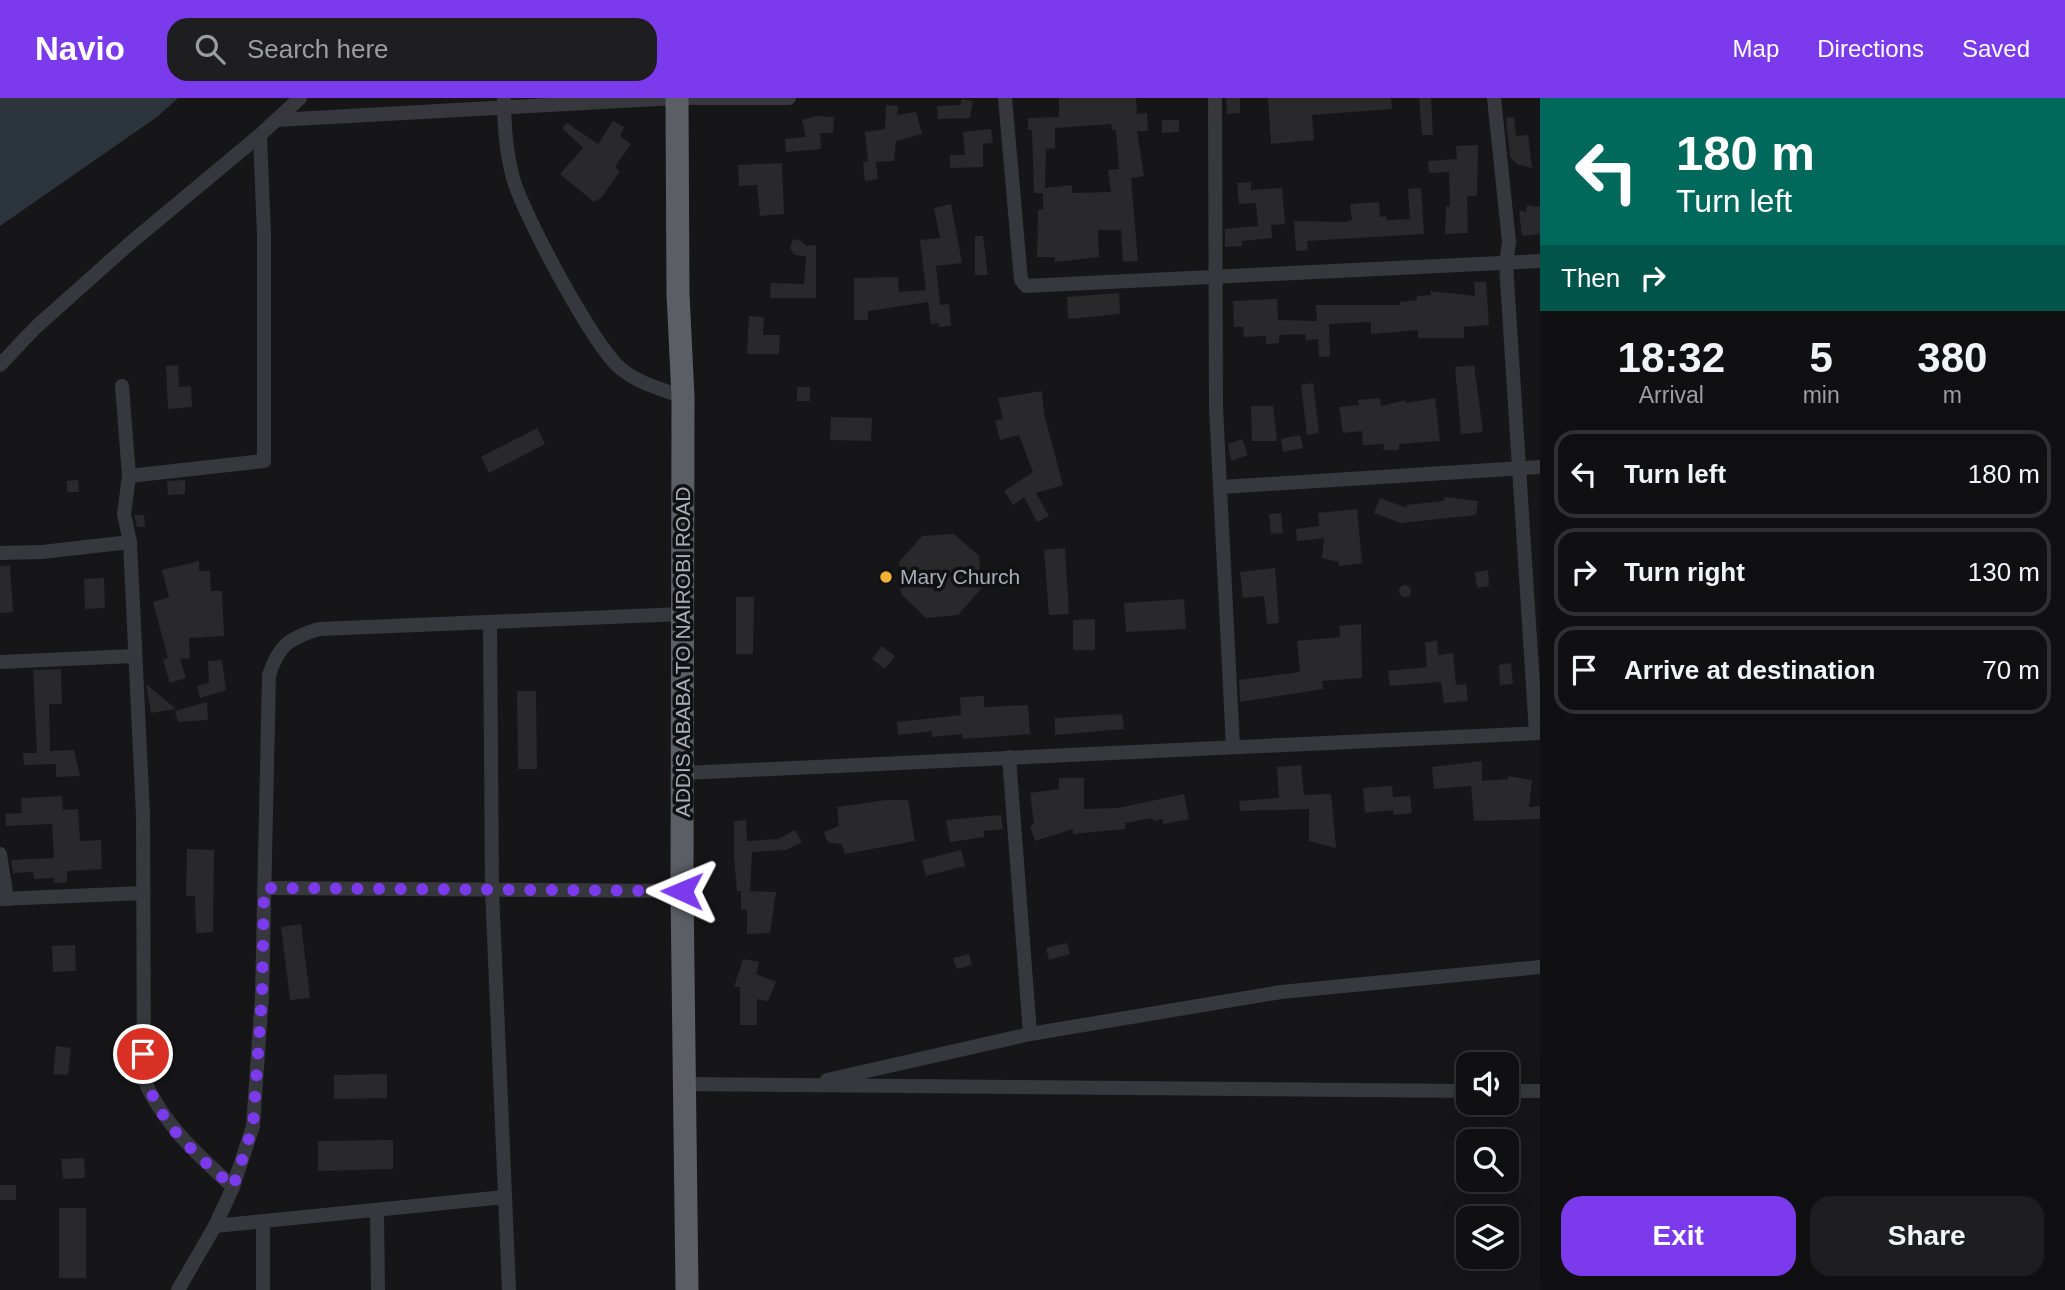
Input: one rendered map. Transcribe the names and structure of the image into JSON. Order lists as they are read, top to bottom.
{
  "streets": {
    "highway": ["ADDIS ABABA TO NAIROBI ROAD"]
  },
  "places": ["Mary Church"],
  "page": {
    "header": "Navio",
    "search": "Search here",
    "nav": ["Map", "Directions", "Saved"],
    "turn": ["180 m", "Turn left"],
    "then": "Then",
    "eta": [
      "18:32",
      "Arrival",
      "5",
      "min",
      "380",
      "m"
    ],
    "list": [
      {
        "name": "Turn left",
        "value": "180 m"
      },
      {
        "name": "Turn right",
        "value": "130 m"
      },
      {
        "name": "Arrive at destination",
        "value": "70 m"
      }
    ],
    "buttons": ["Exit", "Share"]
  }
}
